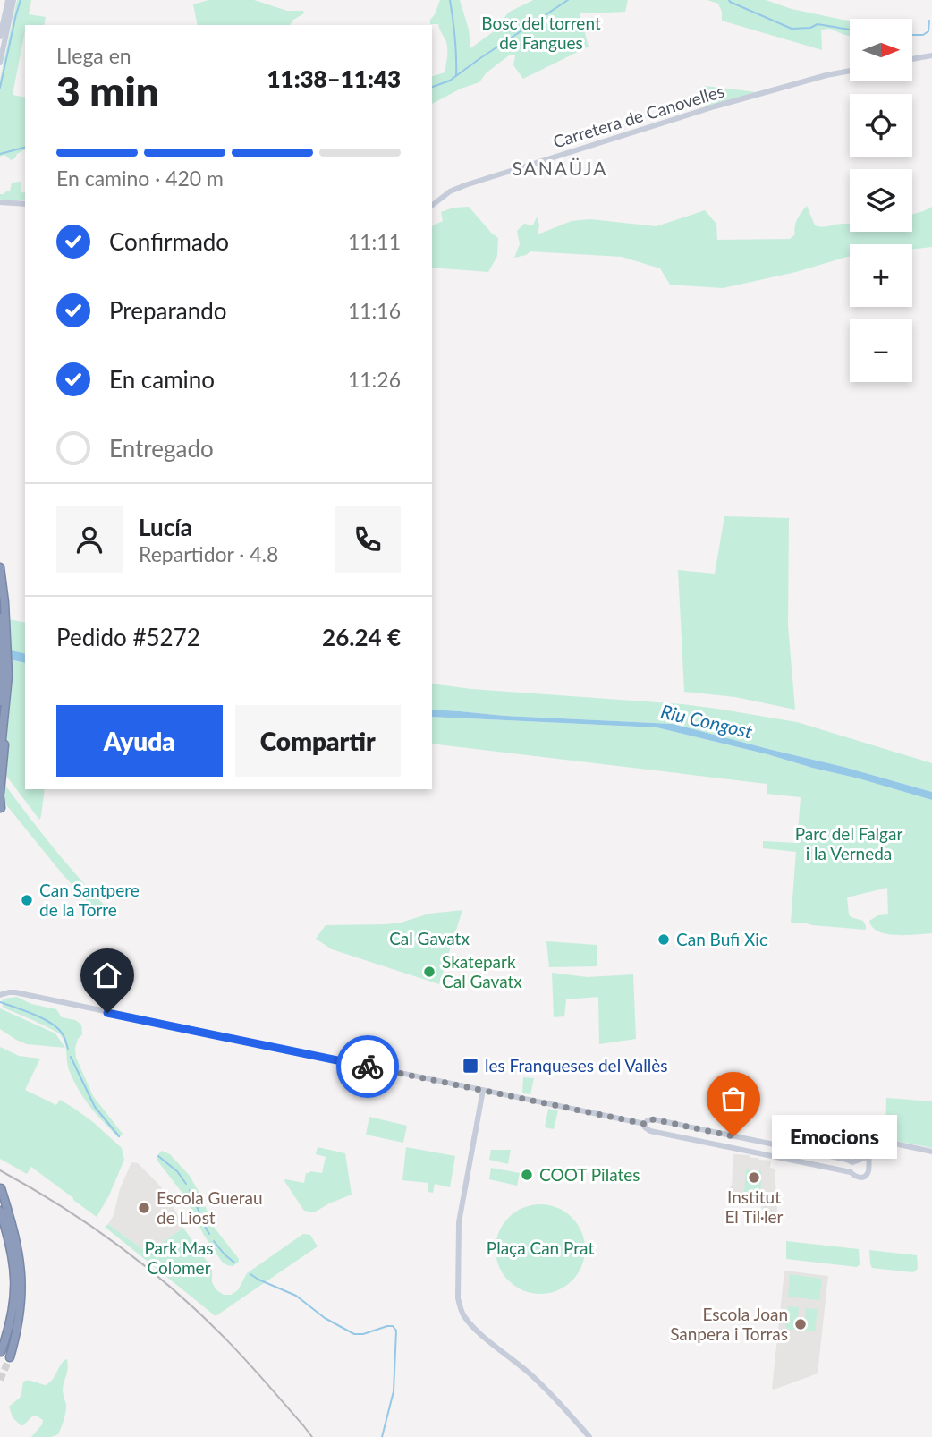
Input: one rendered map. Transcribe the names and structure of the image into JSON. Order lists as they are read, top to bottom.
{
  "streets": {
    "street": ["Carretera de Canovelles"]
  },
  "districts": ["SANAÜJA"],
  "water": ["Riu Congost"],
  "parks": [
    "Bosc del torrent de Fangues",
    "Parc del Falgar i la Verneda",
    "Cal Gavatx",
    "Park Mas Colomer",
    "Plaça Can Prat"
  ],
  "places": {
    "other": [
      "Can Santpere de la Torre",
      "Can Bufi Xic",
      "Skatepark Cal Gavatx",
      "Emocions",
      "COOT Pilates",
      "Institut El Til·ler",
      "Escola Guerau de Liost",
      "Escola Joan Sanpera i Torras"
    ],
    "transit": ["les Franqueses del Vallès"]
  },
  "north": "right",
  "page": {
    "map_buttons": ["+", "−"],
    "heading": ["3 min", "Llega en", "11:38–11:43"],
    "panel": [
      "Lucía",
      "Repartidor · 4.8",
      "Pedido #5272",
      "26.24 €"
    ],
    "bar": "En camino · 420 m",
    "list": [
      ["Confirmado", "11:11"],
      ["Preparando", "11:16"],
      ["En camino", "11:26"],
      "Entregado"
    ],
    "buttons": ["Ayuda", "Compartir"],
    "bubble": "Emocions"
  }
}
